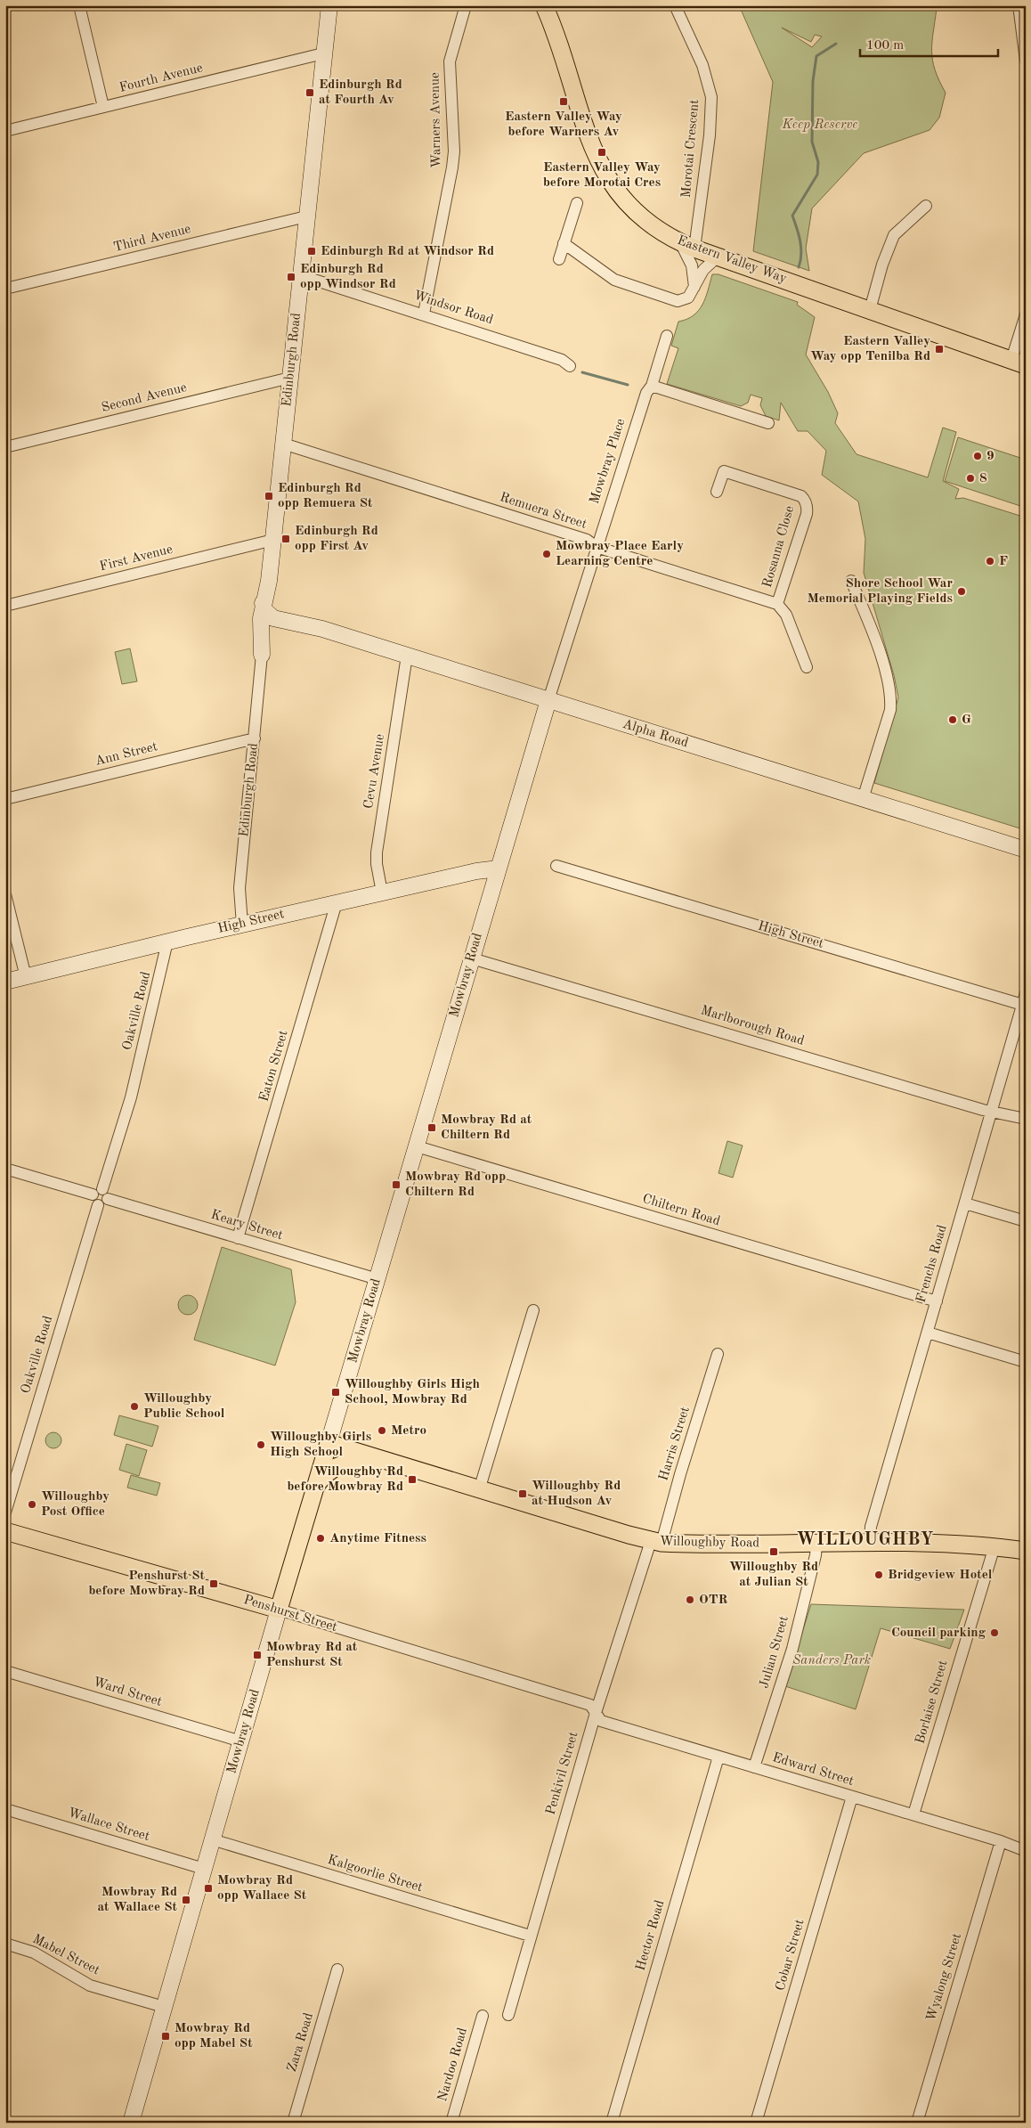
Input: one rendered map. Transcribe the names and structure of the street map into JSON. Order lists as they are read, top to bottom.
{
  "streets": {
    "main road": [
      "Eastern Valley Way",
      "Edinburgh Road",
      "Alpha Road",
      "High Street",
      "Mowbray Road",
      "Willoughby Road",
      "Penshurst Street"
    ],
    "street": [
      "Fourth Avenue",
      "Warners Avenue",
      "Morotai Crescent",
      "Third Avenue",
      "Windsor Road",
      "Second Avenue",
      "Mowbray Place",
      "Remuera Street",
      "Rosanna Close",
      "First Avenue",
      "Ann Street",
      "Cevu Avenue",
      "Oakville Road",
      "Marlborough Road",
      "Eaton Street",
      "Chiltern Road",
      "Keary Street",
      "Frenchs Road",
      "Harris Street",
      "Julian Street",
      "Ward Street",
      "Borlaise Street",
      "Edward Street",
      "Penkivil Street",
      "Wallace Street",
      "Kalgoorlie Street",
      "Hector Road",
      "Mabel Street",
      "Cobar Street",
      "Wyalong Street",
      "Zara Road",
      "Nardoo Road"
    ]
  },
  "crossings": [
    ["Fourth Avenue", "Edinburgh Road"],
    ["Warners Avenue", "Windsor Road"],
    ["Morotai Crescent", "Eastern Valley Way"],
    ["Third Avenue", "Edinburgh Road"],
    ["Windsor Road", "Edinburgh Road"],
    ["Edinburgh Road", "Second Avenue"],
    ["Edinburgh Road", "Remuera Street"],
    ["Edinburgh Road", "First Avenue"],
    ["Edinburgh Road", "Alpha Road"],
    ["Edinburgh Road", "Ann Street"],
    ["Edinburgh Road", "High Street"],
    ["Mowbray Place", "Remuera Street"],
    ["Mowbray Place", "Alpha Road"],
    ["Mowbray Place", "Mowbray Road"],
    ["Remuera Street", "Rosanna Close"],
    ["Alpha Road", "Cevu Avenue"],
    ["Alpha Road", "Mowbray Road"],
    ["Cevu Avenue", "High Street"],
    ["High Street", "Mowbray Road"],
    ["High Street", "Oakville Road"],
    ["High Street", "Eaton Street"],
    ["High Street", "Frenchs Road"],
    ["Mowbray Road", "Marlborough Road"],
    ["Mowbray Road", "Chiltern Road"],
    ["Mowbray Road", "Keary Street"],
    ["Mowbray Road", "Willoughby Road"],
    ["Mowbray Road", "Penshurst Street"],
    ["Mowbray Road", "Ward Street"],
    ["Mowbray Road", "Wallace Street"],
    ["Mowbray Road", "Kalgoorlie Street"],
    ["Mowbray Road", "Mabel Street"],
    ["Oakville Road", "Keary Street"],
    ["Marlborough Road", "Frenchs Road"],
    ["Eaton Street", "Keary Street"],
    ["Chiltern Road", "Frenchs Road"],
    ["Frenchs Road", "Willoughby Road"],
    ["Harris Street", "Willoughby Road"],
    ["Harris Street", "Penkivil Street"],
    ["Willoughby Road", "Julian Street"],
    ["Willoughby Road", "Borlaise Street"],
    ["Willoughby Road", "Penkivil Street"],
    ["Penshurst Street", "Edward Street"],
    ["Penshurst Street", "Penkivil Street"],
    ["Julian Street", "Edward Street"],
    ["Borlaise Street", "Edward Street"],
    ["Edward Street", "Penkivil Street"],
    ["Edward Street", "Hector Road"],
    ["Edward Street", "Cobar Street"],
    ["Edward Street", "Wyalong Street"],
    ["Penkivil Street", "Kalgoorlie Street"]
  ],
  "districts": ["WILLOUGHBY"],
  "parks": ["Keep Reserve", "Sanders Park"],
  "places": {
    "transit": [
      "Edinburgh Rd at Fourth Av",
      "Eastern Valley Way before Warners Av",
      "Eastern Valley Way before Morotai Cres",
      "Edinburgh Rd at Windsor Rd",
      "Edinburgh Rd opp Windsor Rd",
      "Eastern Valley Way opp Tenilba Rd",
      "Edinburgh Rd opp Remuera St",
      "Edinburgh Rd opp First Av",
      "Mowbray Rd at Chiltern Rd",
      "Mowbray Rd opp Chiltern Rd",
      "Willoughby Girls High School, Mowbray Rd",
      "Willoughby Rd before Mowbray Rd",
      "Willoughby Rd at Hudson Av",
      "Willoughby Rd at Julian St",
      "Penshurst St before Mowbray Rd",
      "Mowbray Rd at Penshurst St",
      "Mowbray Rd opp Wallace St",
      "Mowbray Rd at Wallace St",
      "Mowbray Rd opp Mabel St"
    ],
    "other": [
      "9",
      "8",
      "Mowbray Place Early Learning Centre",
      "F",
      "Shore School War Memorial Playing Fields",
      "G",
      "Willoughby Public School",
      "Metro",
      "Willoughby Girls High School",
      "Willoughby Post Office",
      "Anytime Fitness",
      "Bridgeview Hotel",
      "OTR",
      "Council parking"
    ]
  },
  "scale_bar": "100 m"
}
